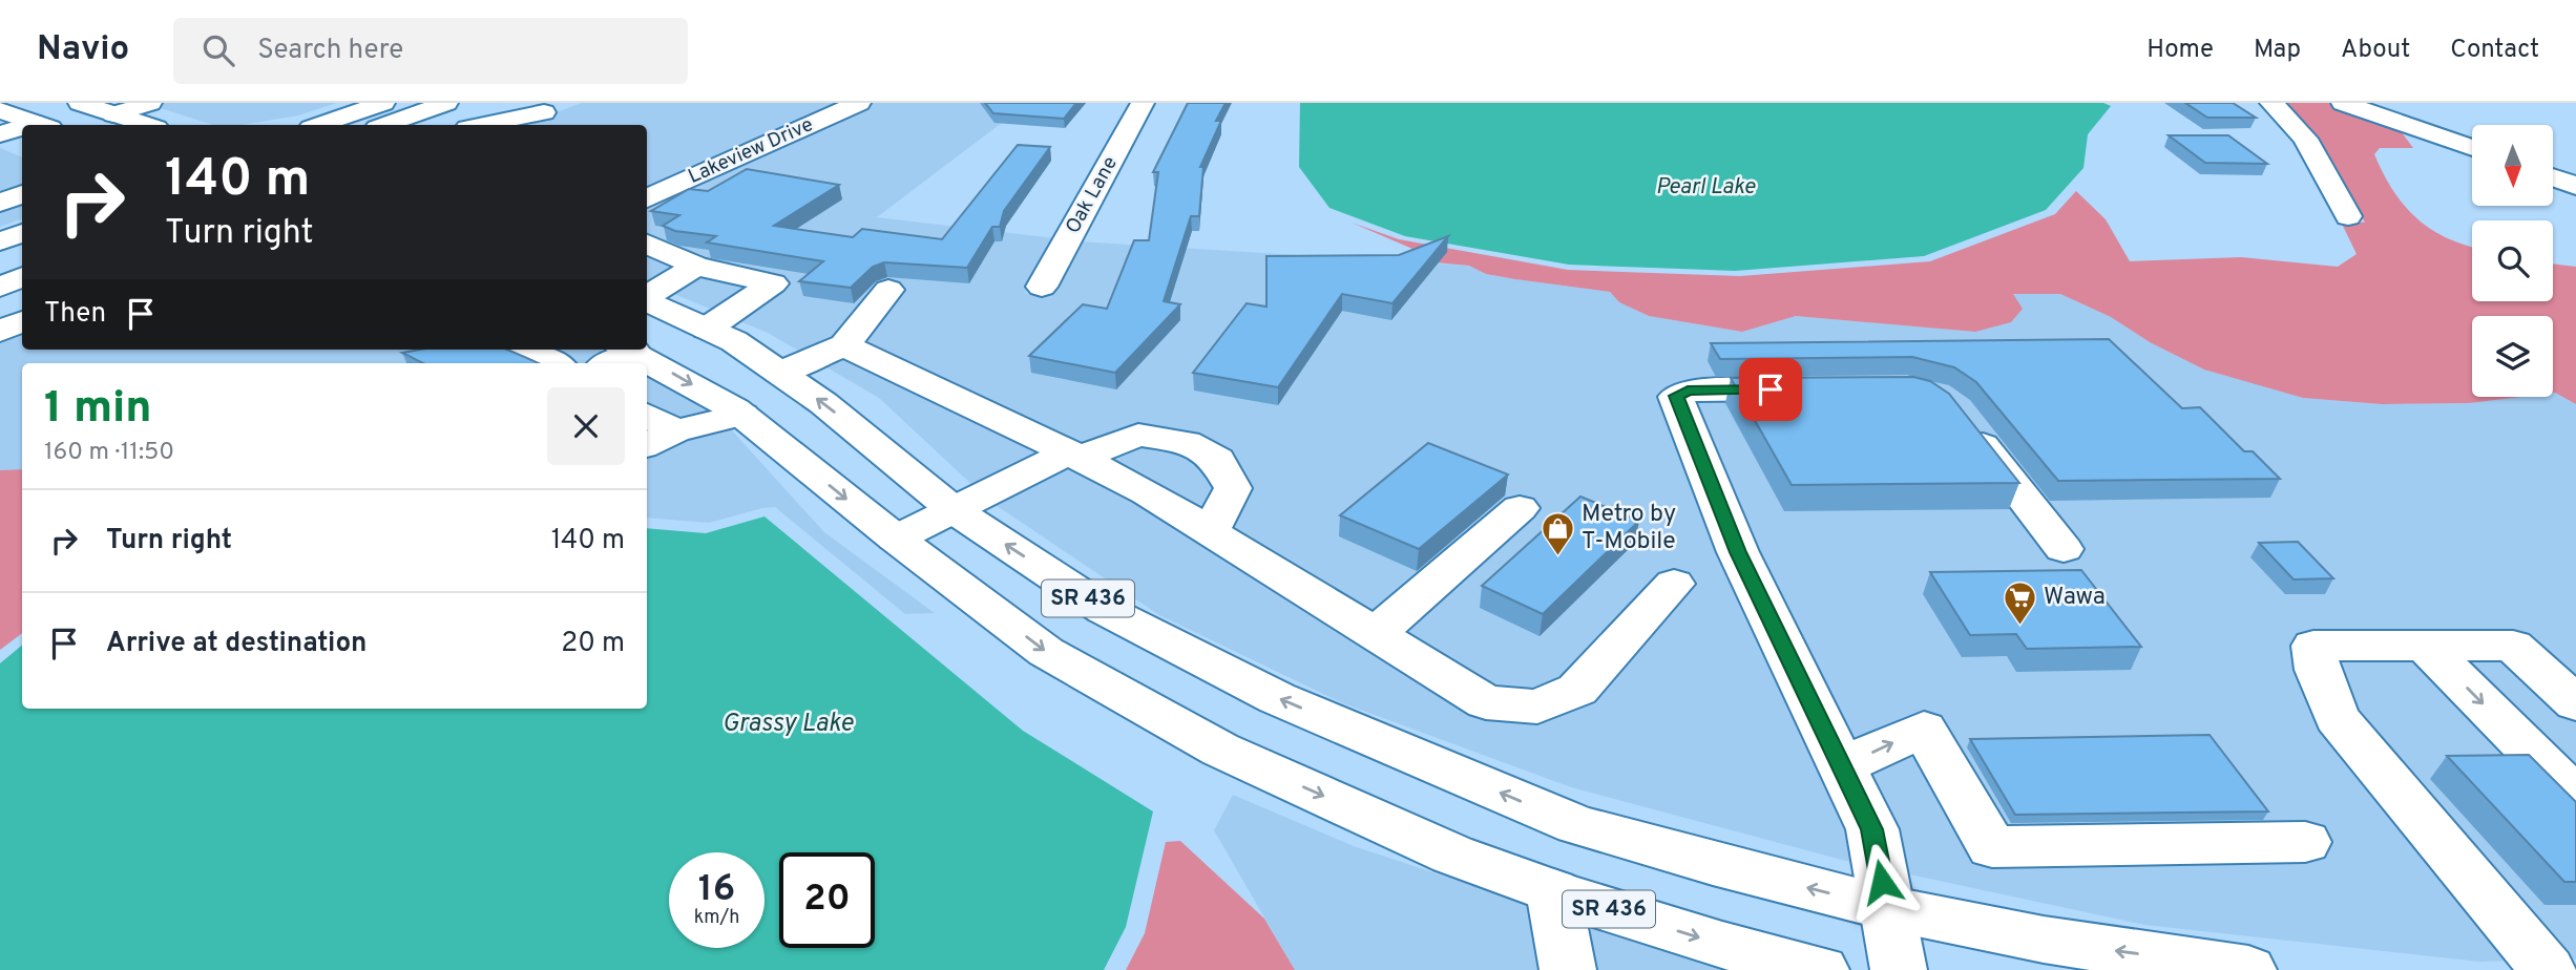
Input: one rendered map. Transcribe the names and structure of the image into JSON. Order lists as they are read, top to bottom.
{
  "streets": {
    "main road": ["Lakeview Drive", "Oak Lane", "SR 436"]
  },
  "water": ["Pearl Lake", "Grassy Lake"],
  "places": {
    "shop": ["Metro by T-Mobile"],
    "supermarket": ["Wawa"]
  },
  "north": "bottom",
  "page": {
    "header": "Navio",
    "search": "Search here",
    "nav": [
      "Home",
      "Map",
      "About",
      "Contact"
    ],
    "turn": ["140 m", "Turn right"],
    "then": "Then",
    "heading": ["1 min", "160 m · 11:50"],
    "list": [
      {
        "name": "Turn right",
        "value": "140 m"
      },
      {
        "name": "Arrive at destination",
        "value": "20 m"
      }
    ],
    "speed": "16 km/h",
    "limit": "20"
  }
}
